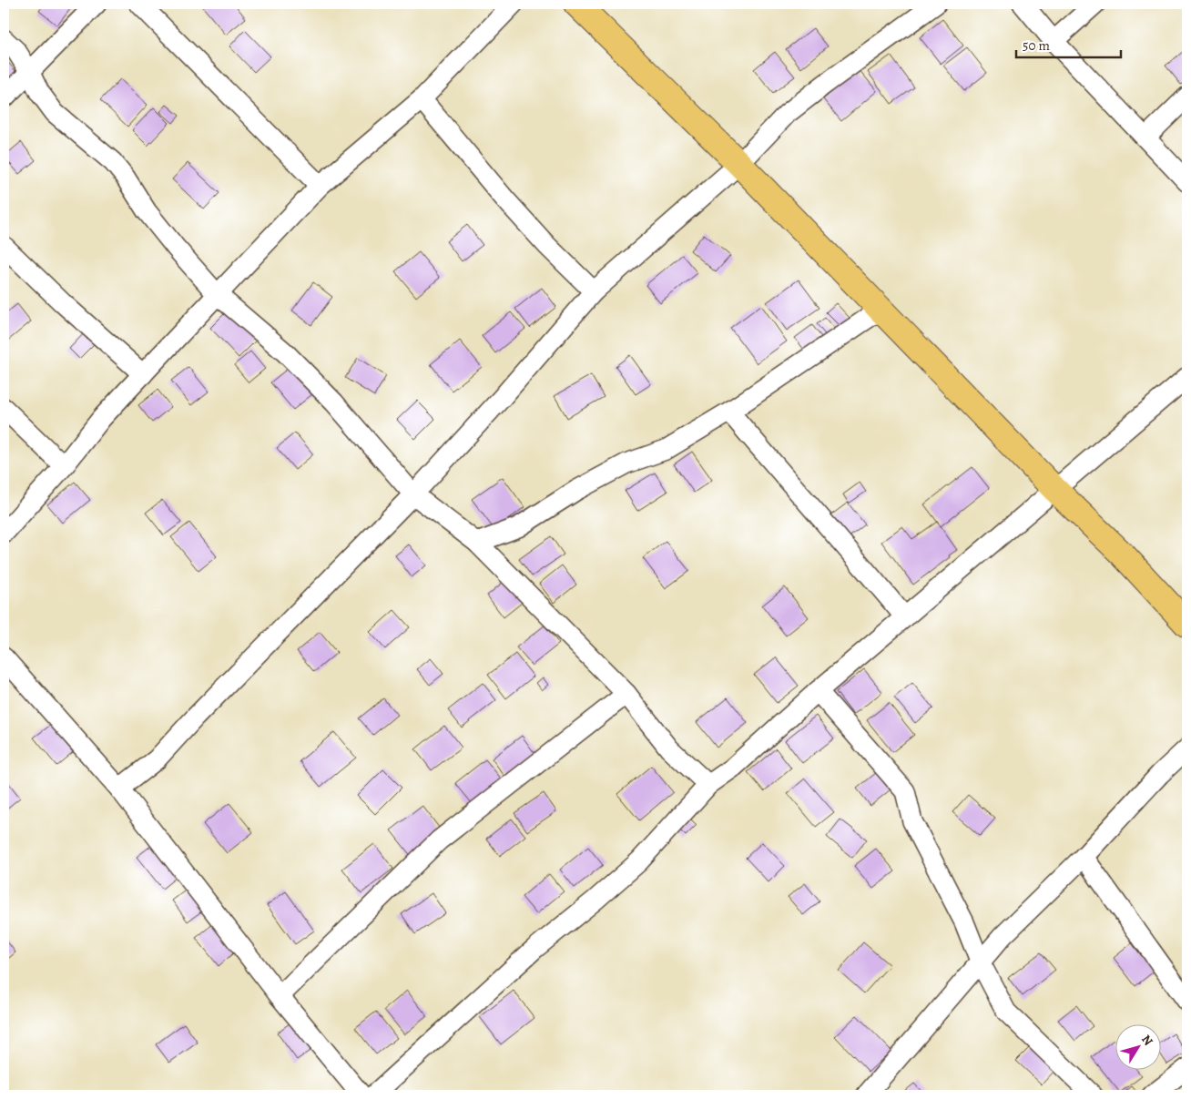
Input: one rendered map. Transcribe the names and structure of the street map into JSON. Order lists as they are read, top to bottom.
{
  "scale_bar": "50 m",
  "north": "top right"
}
